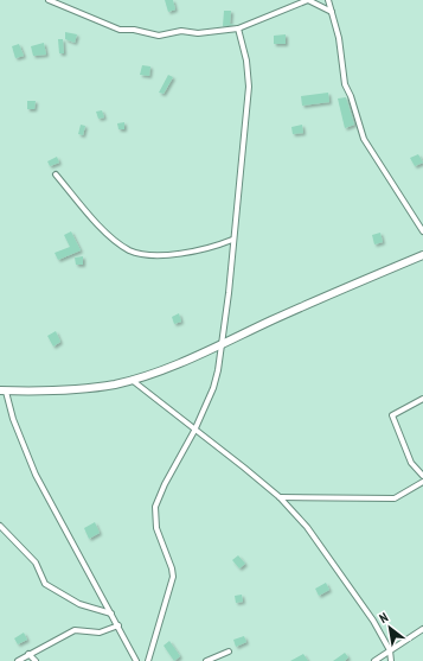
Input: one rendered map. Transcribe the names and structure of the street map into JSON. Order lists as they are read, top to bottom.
{
  "north": "top left"
}
